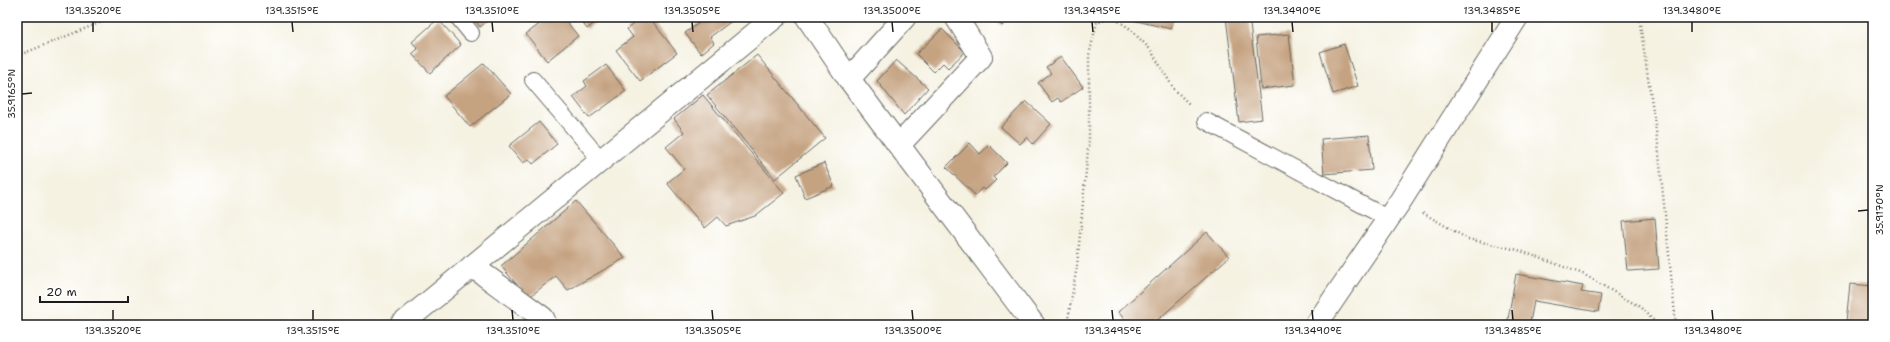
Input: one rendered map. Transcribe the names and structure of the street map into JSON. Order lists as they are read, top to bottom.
{
  "scale_bar": "20 m",
  "coordinates": [
    "139.3520°E",
    "139.3515°E",
    "139.3510°E",
    "139.3505°E",
    "139.3500°E",
    "139.3495°E",
    "139.3490°E",
    "139.3485°E",
    "139.3480°E",
    "35.9165°N",
    "35.9170°N"
  ]
}
